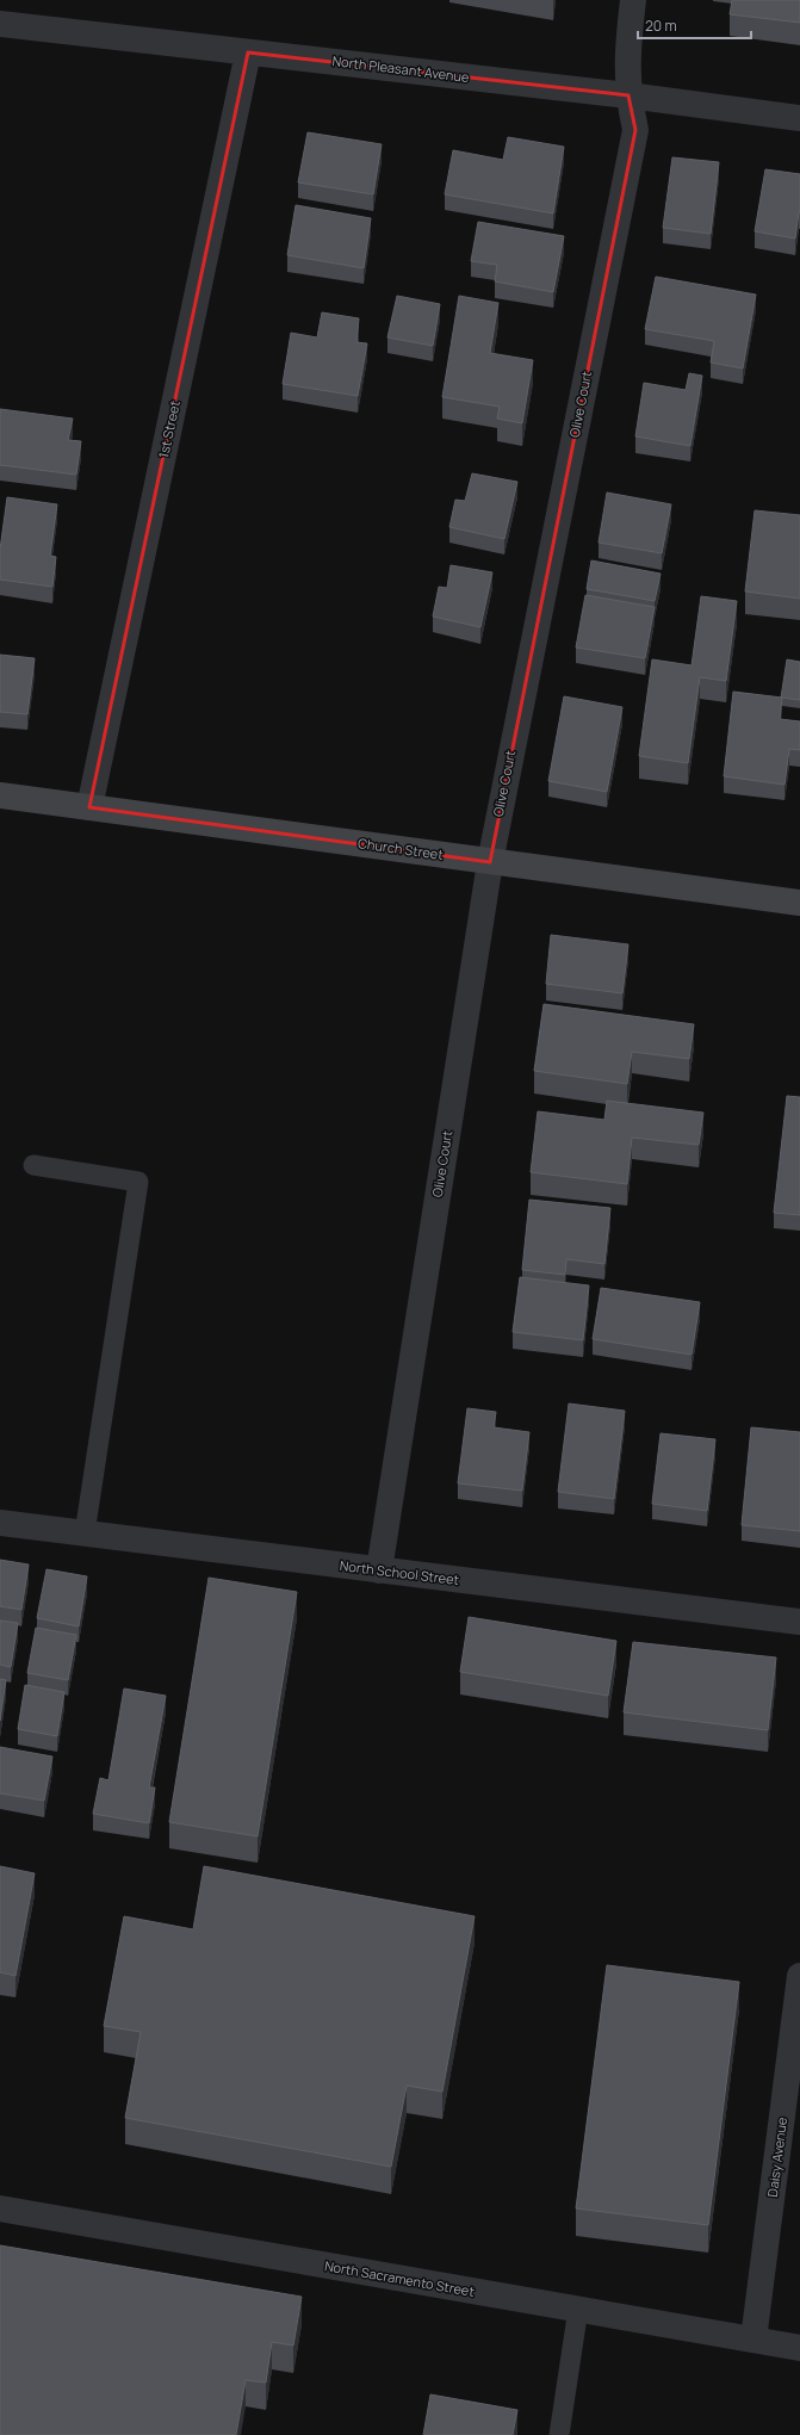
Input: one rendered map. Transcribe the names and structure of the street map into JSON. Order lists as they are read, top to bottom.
{
  "streets": {
    "street": [
      "North Pleasant Avenue",
      "Olive Court",
      "1st Street",
      "Church Street",
      "North School Street",
      "Daisy Avenue",
      "North Sacramento Street"
    ]
  },
  "crossings": [
    ["North Pleasant Avenue", "Olive Court"],
    ["North Pleasant Avenue", "1st Street"],
    ["Olive Court", "Church Street"],
    ["Olive Court", "North School Street"],
    ["1st Street", "Church Street"],
    ["Daisy Avenue", "North Sacramento Street"]
  ],
  "scale_bar": "20 m"
}
